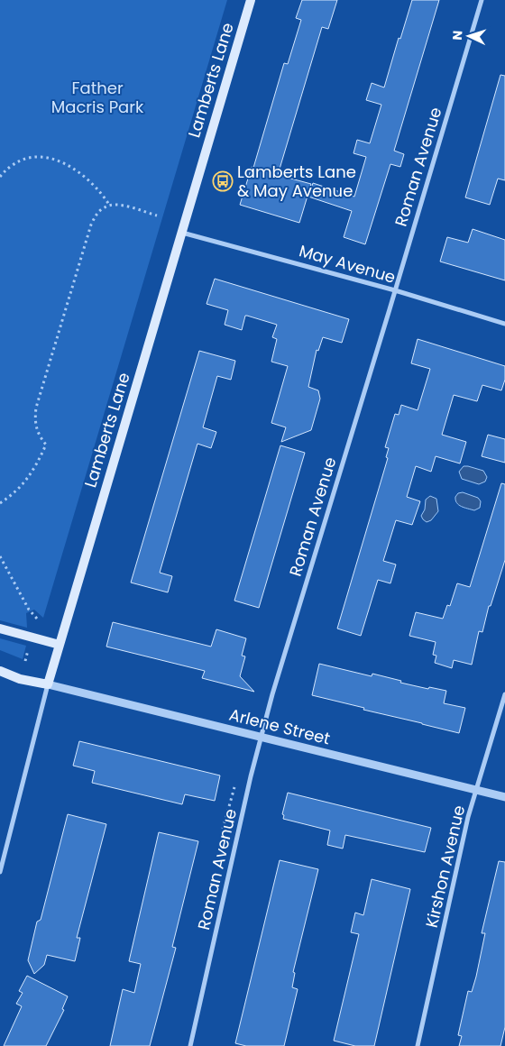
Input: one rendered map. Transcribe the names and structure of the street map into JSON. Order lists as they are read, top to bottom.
{
  "streets": {
    "main road": ["Lamberts Lane"],
    "street": [
      "Roman Avenue",
      "May Avenue",
      "Arlene Street",
      "Kirshon Avenue"
    ]
  },
  "crossings": [
    ["Lamberts Lane", "May Avenue"],
    ["Lamberts Lane", "Arlene Street"],
    ["Roman Avenue", "May Avenue"],
    ["Roman Avenue", "Arlene Street"],
    ["Arlene Street", "Kirshon Avenue"]
  ],
  "parks": ["Father Macris Park"],
  "places": {
    "bus stop": ["Lamberts Lane & May Avenue"]
  },
  "north": "left"
}
